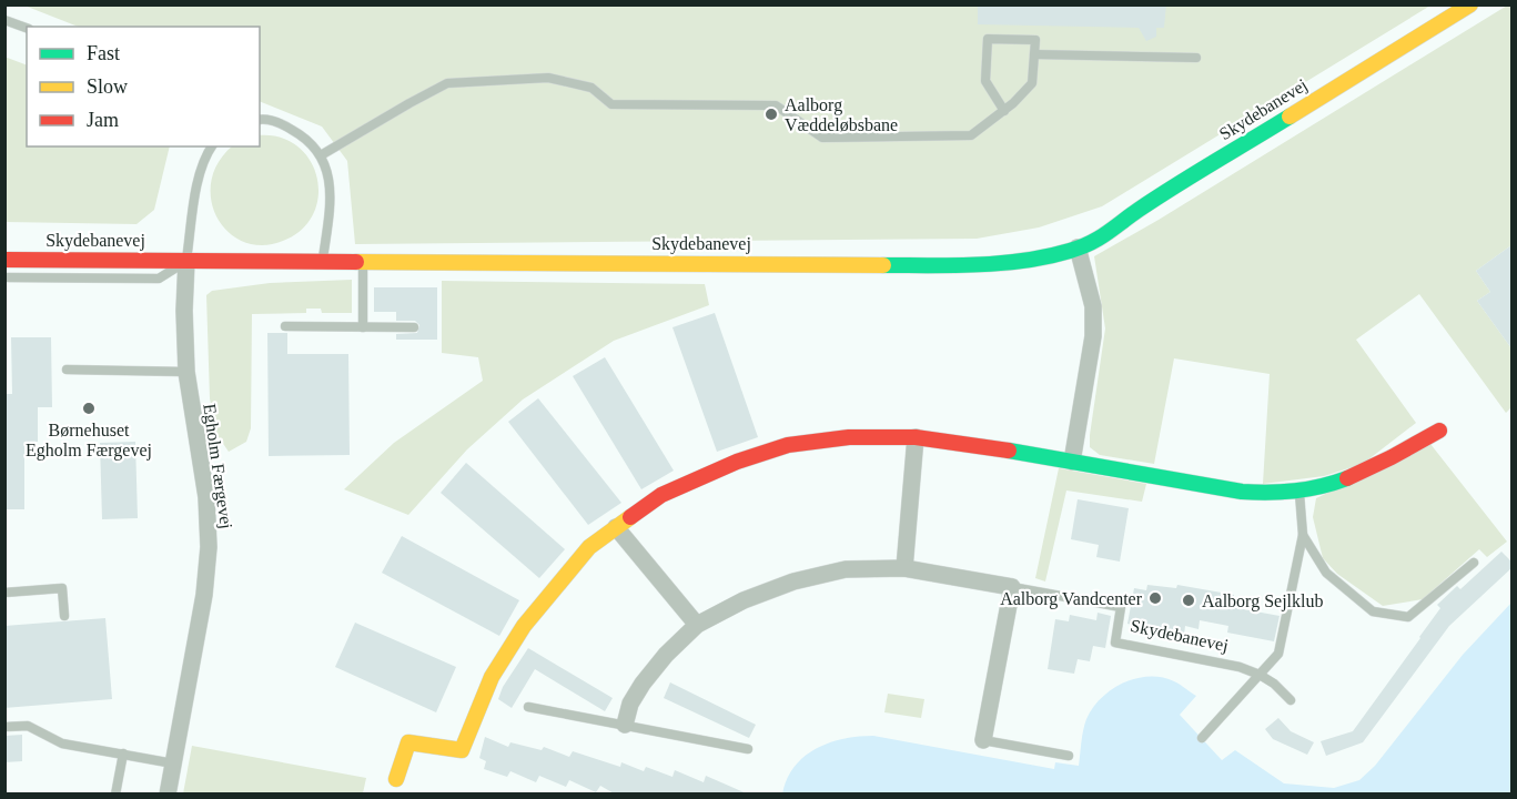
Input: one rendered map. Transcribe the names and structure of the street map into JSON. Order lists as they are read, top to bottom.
{
  "streets": {
    "street": ["Skydebanevej", "Egholm Færgevej"]
  },
  "crossings": [
    ["Skydebanevej", "Egholm Færgevej"]
  ],
  "places": [
    "Aalborg Væddeløbsbane",
    "Børnehuset Egholm Færgevej",
    "Aalborg Vandcenter",
    "Aalborg Sejlklub"
  ],
  "legend": ["Fast", "Slow", "Jam"]
}
